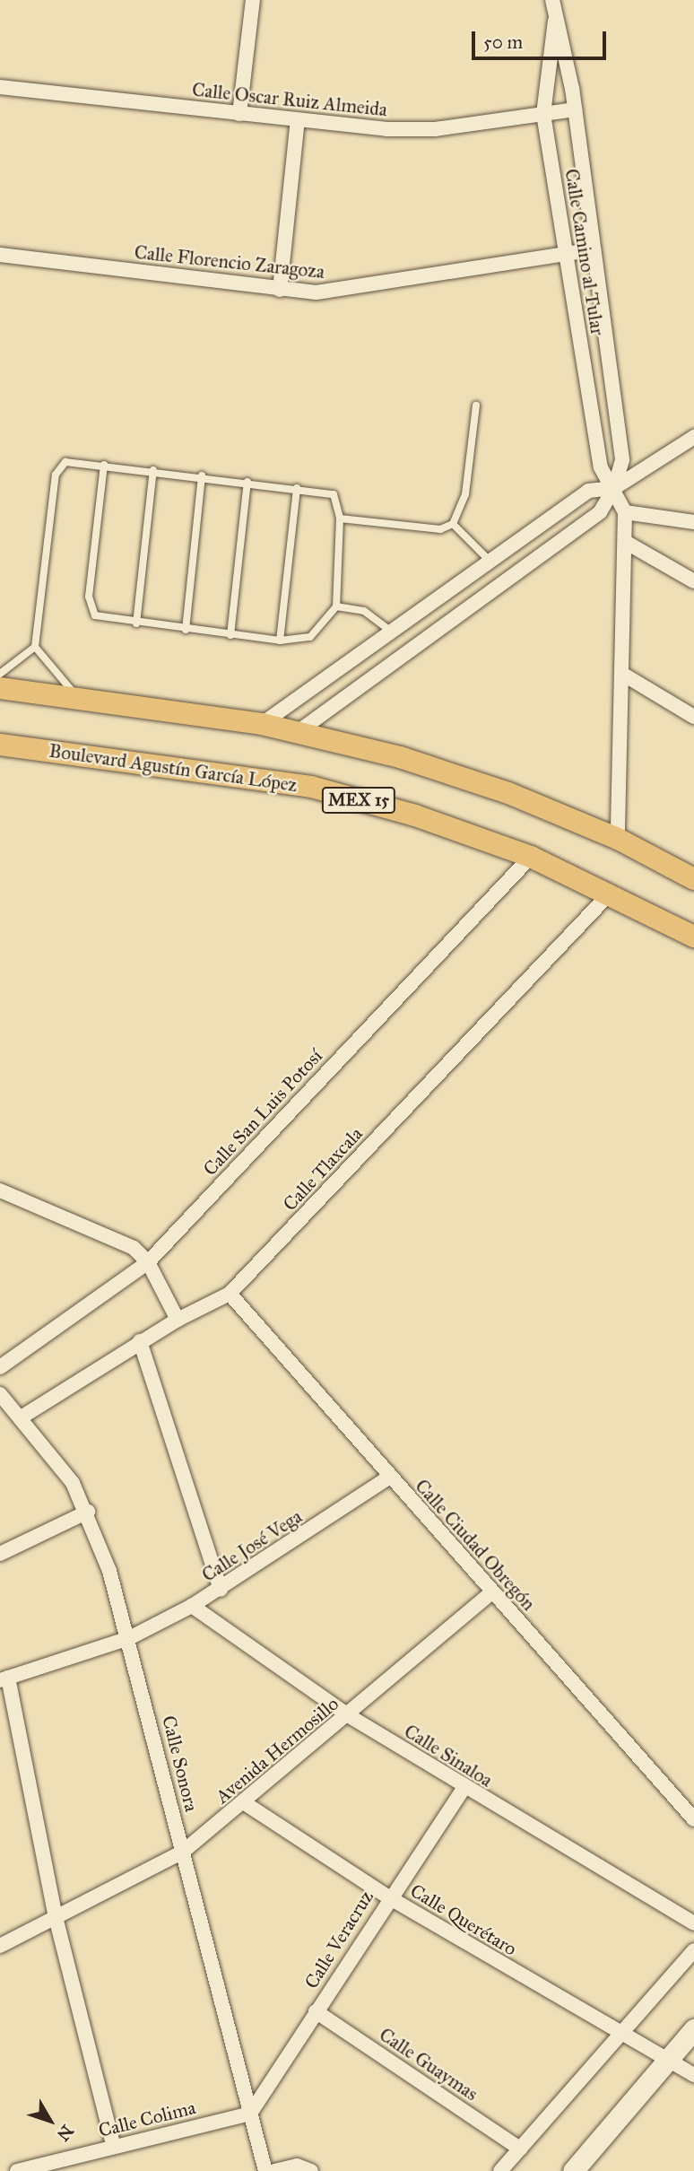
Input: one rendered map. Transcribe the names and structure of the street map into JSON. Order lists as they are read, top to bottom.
{
  "streets": {
    "main road": ["Boulevard Agustín García López", "MEX 15"],
    "street": [
      "Calle Oscar Ruiz Almeida",
      "Calle Camino al Tular",
      "Calle Florencio Zaragoza",
      "Calle San Luis Potosí",
      "Calle Tlaxcala",
      "Calle Ciudad Obregón",
      "Calle José Vega",
      "Avenida Hermosillo",
      "Calle Sinaloa",
      "Calle Sonora",
      "Calle Querétaro",
      "Calle Veracruz",
      "Calle Guaymas",
      "Calle Colima"
    ]
  },
  "crossings": [
    ["Calle Oscar Ruiz Almeida", "Calle Camino al Tular"],
    ["Calle Camino al Tular", "Calle Florencio Zaragoza"],
    ["Boulevard Agustín García López", "Calle San Luis Potosí"],
    ["Boulevard Agustín García López", "Calle Tlaxcala"],
    ["Calle Tlaxcala", "Calle Ciudad Obregón"],
    ["Calle Tlaxcala", "Calle Sonora"],
    ["Calle Ciudad Obregón", "Calle José Vega"],
    ["Calle Ciudad Obregón", "Avenida Hermosillo"],
    ["Calle José Vega", "Calle Sinaloa"],
    ["Calle José Vega", "Calle Sonora"],
    ["Avenida Hermosillo", "Calle Sinaloa"],
    ["Avenida Hermosillo", "Calle Sonora"],
    ["Avenida Hermosillo", "Calle Querétaro"],
    ["Calle Sinaloa", "Calle Veracruz"],
    ["Calle Sonora", "Calle Veracruz"],
    ["Calle Sonora", "Calle Colima"],
    ["Calle Querétaro", "Calle Veracruz"],
    ["Calle Veracruz", "Calle Guaymas"],
    ["Calle Veracruz", "Calle Colima"]
  ],
  "scale_bar": "50 m",
  "north": "bottom right"
}
